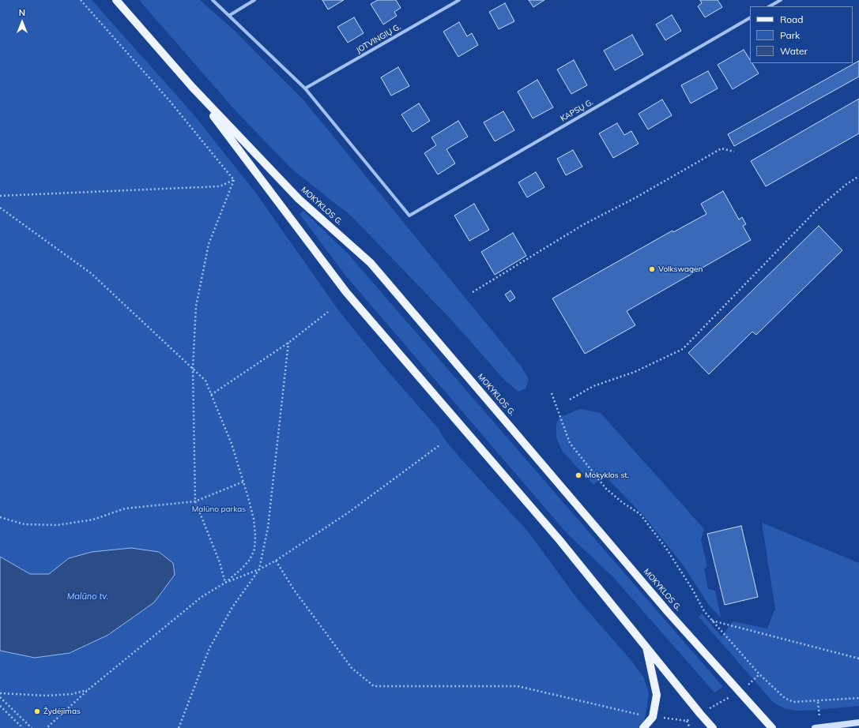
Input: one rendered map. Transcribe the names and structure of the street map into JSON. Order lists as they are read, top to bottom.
{
  "streets": {
    "main road": ["MOKYKLOS G."],
    "street": ["JOTVINGIŲ G.", "KAPSŲ G."]
  },
  "crossings": [
    ["JOTVINGIŲ G.", "KAPSŲ G."]
  ],
  "water": ["Malūno tv."],
  "parks": ["Malūno parkas"],
  "places": ["Volkswagen", "Mokyklos st.", "Žydėjimas"],
  "legend": ["Road", "Park", "Water"],
  "north": "top"
}
